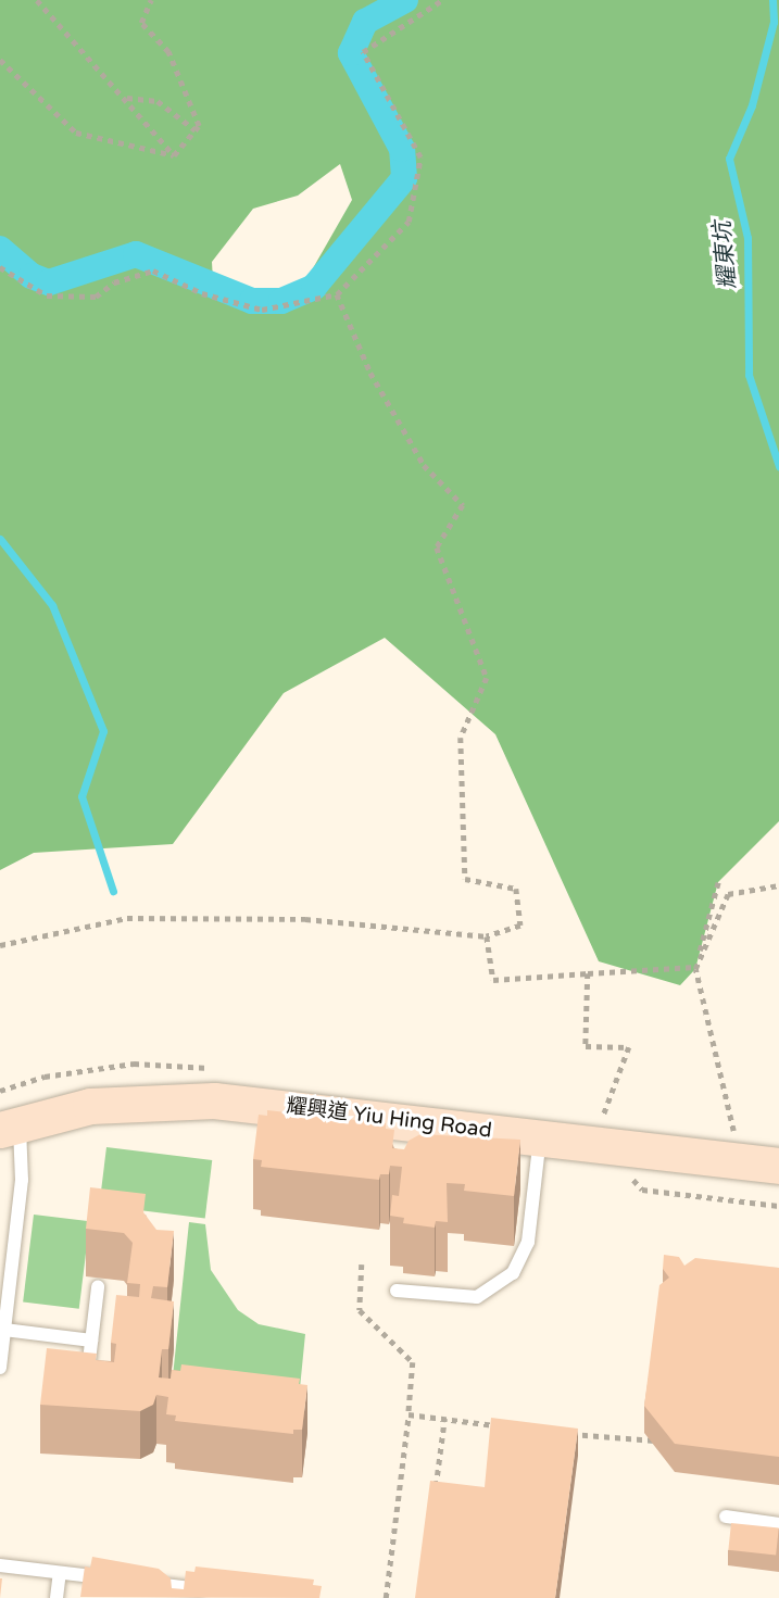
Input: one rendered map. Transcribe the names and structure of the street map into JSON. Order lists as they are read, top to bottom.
{
  "streets": {
    "street": ["耀興道 Yiu Hing Road"]
  },
  "water": ["耀東坑"]
}
